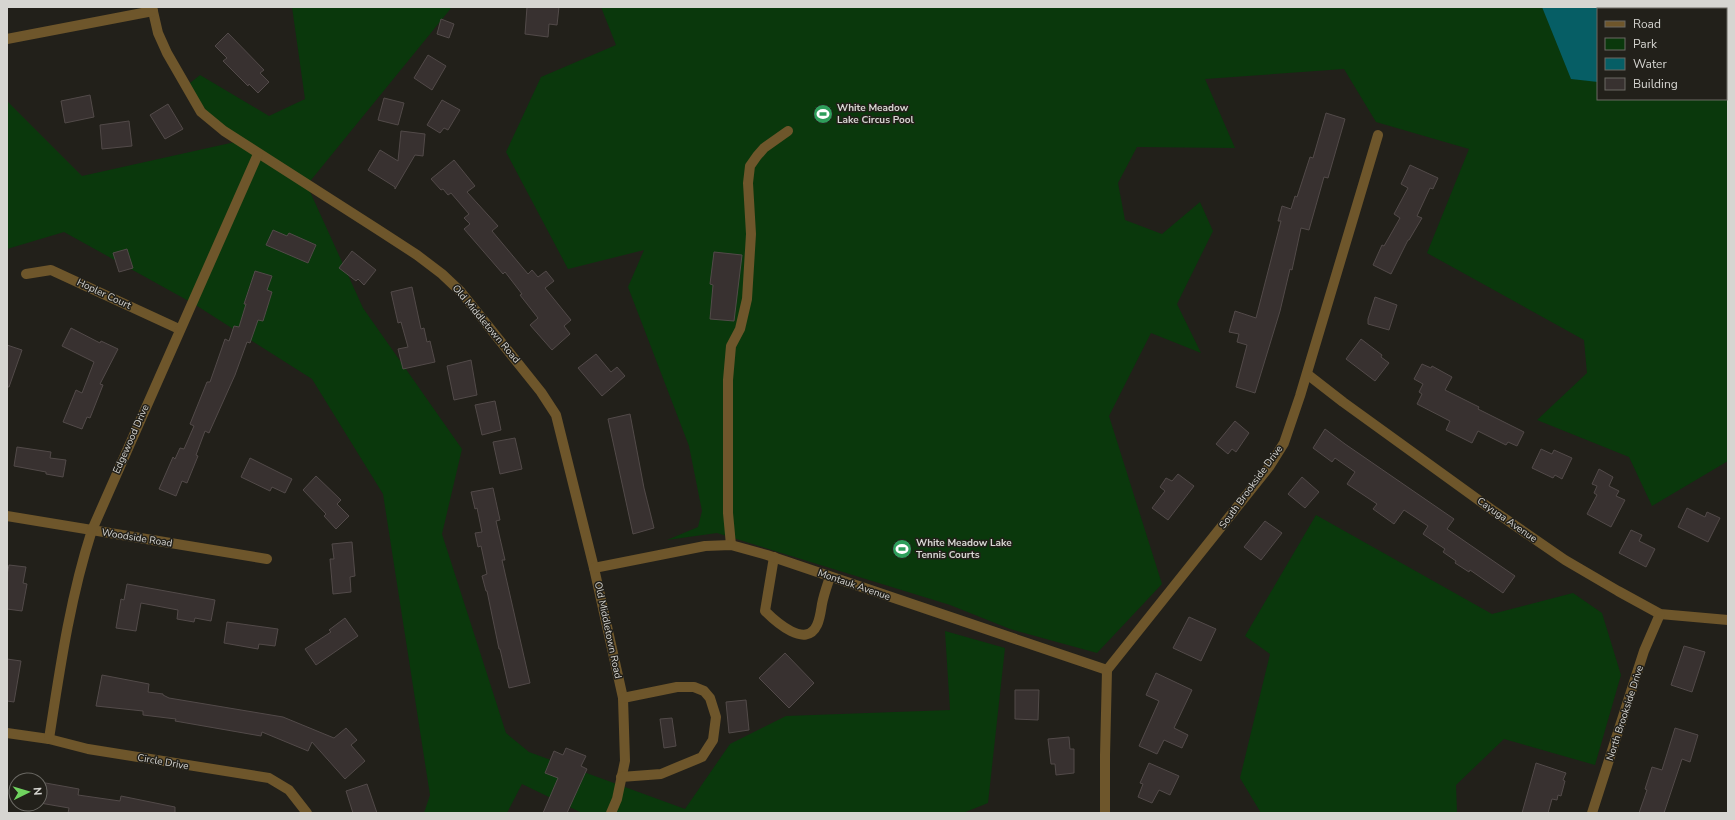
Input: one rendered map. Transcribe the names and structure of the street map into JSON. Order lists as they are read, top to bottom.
{
  "streets": {
    "street": [
      "Hopler Court",
      "Old Middletown Road",
      "Edgewood Drive",
      "South Brookside Drive",
      "Cayuga Avenue",
      "Woodside Road",
      "Montauk Avenue",
      "North Brookside Drive",
      "Circle Drive"
    ]
  },
  "crossings": [
    ["Hopler Court", "Edgewood Drive"],
    ["Old Middletown Road", "Edgewood Drive"],
    ["Old Middletown Road", "Montauk Avenue"],
    ["Edgewood Drive", "Woodside Road"],
    ["Edgewood Drive", "Circle Drive"],
    ["South Brookside Drive", "Cayuga Avenue"],
    ["South Brookside Drive", "Montauk Avenue"],
    ["Cayuga Avenue", "North Brookside Drive"]
  ],
  "places": {
    "sports": ["White Meadow Lake Circus Pool", "White Meadow Lake Tennis Courts"]
  },
  "legend": [
    "Road",
    "Park",
    "Water",
    "Building"
  ],
  "north": "right"
}
